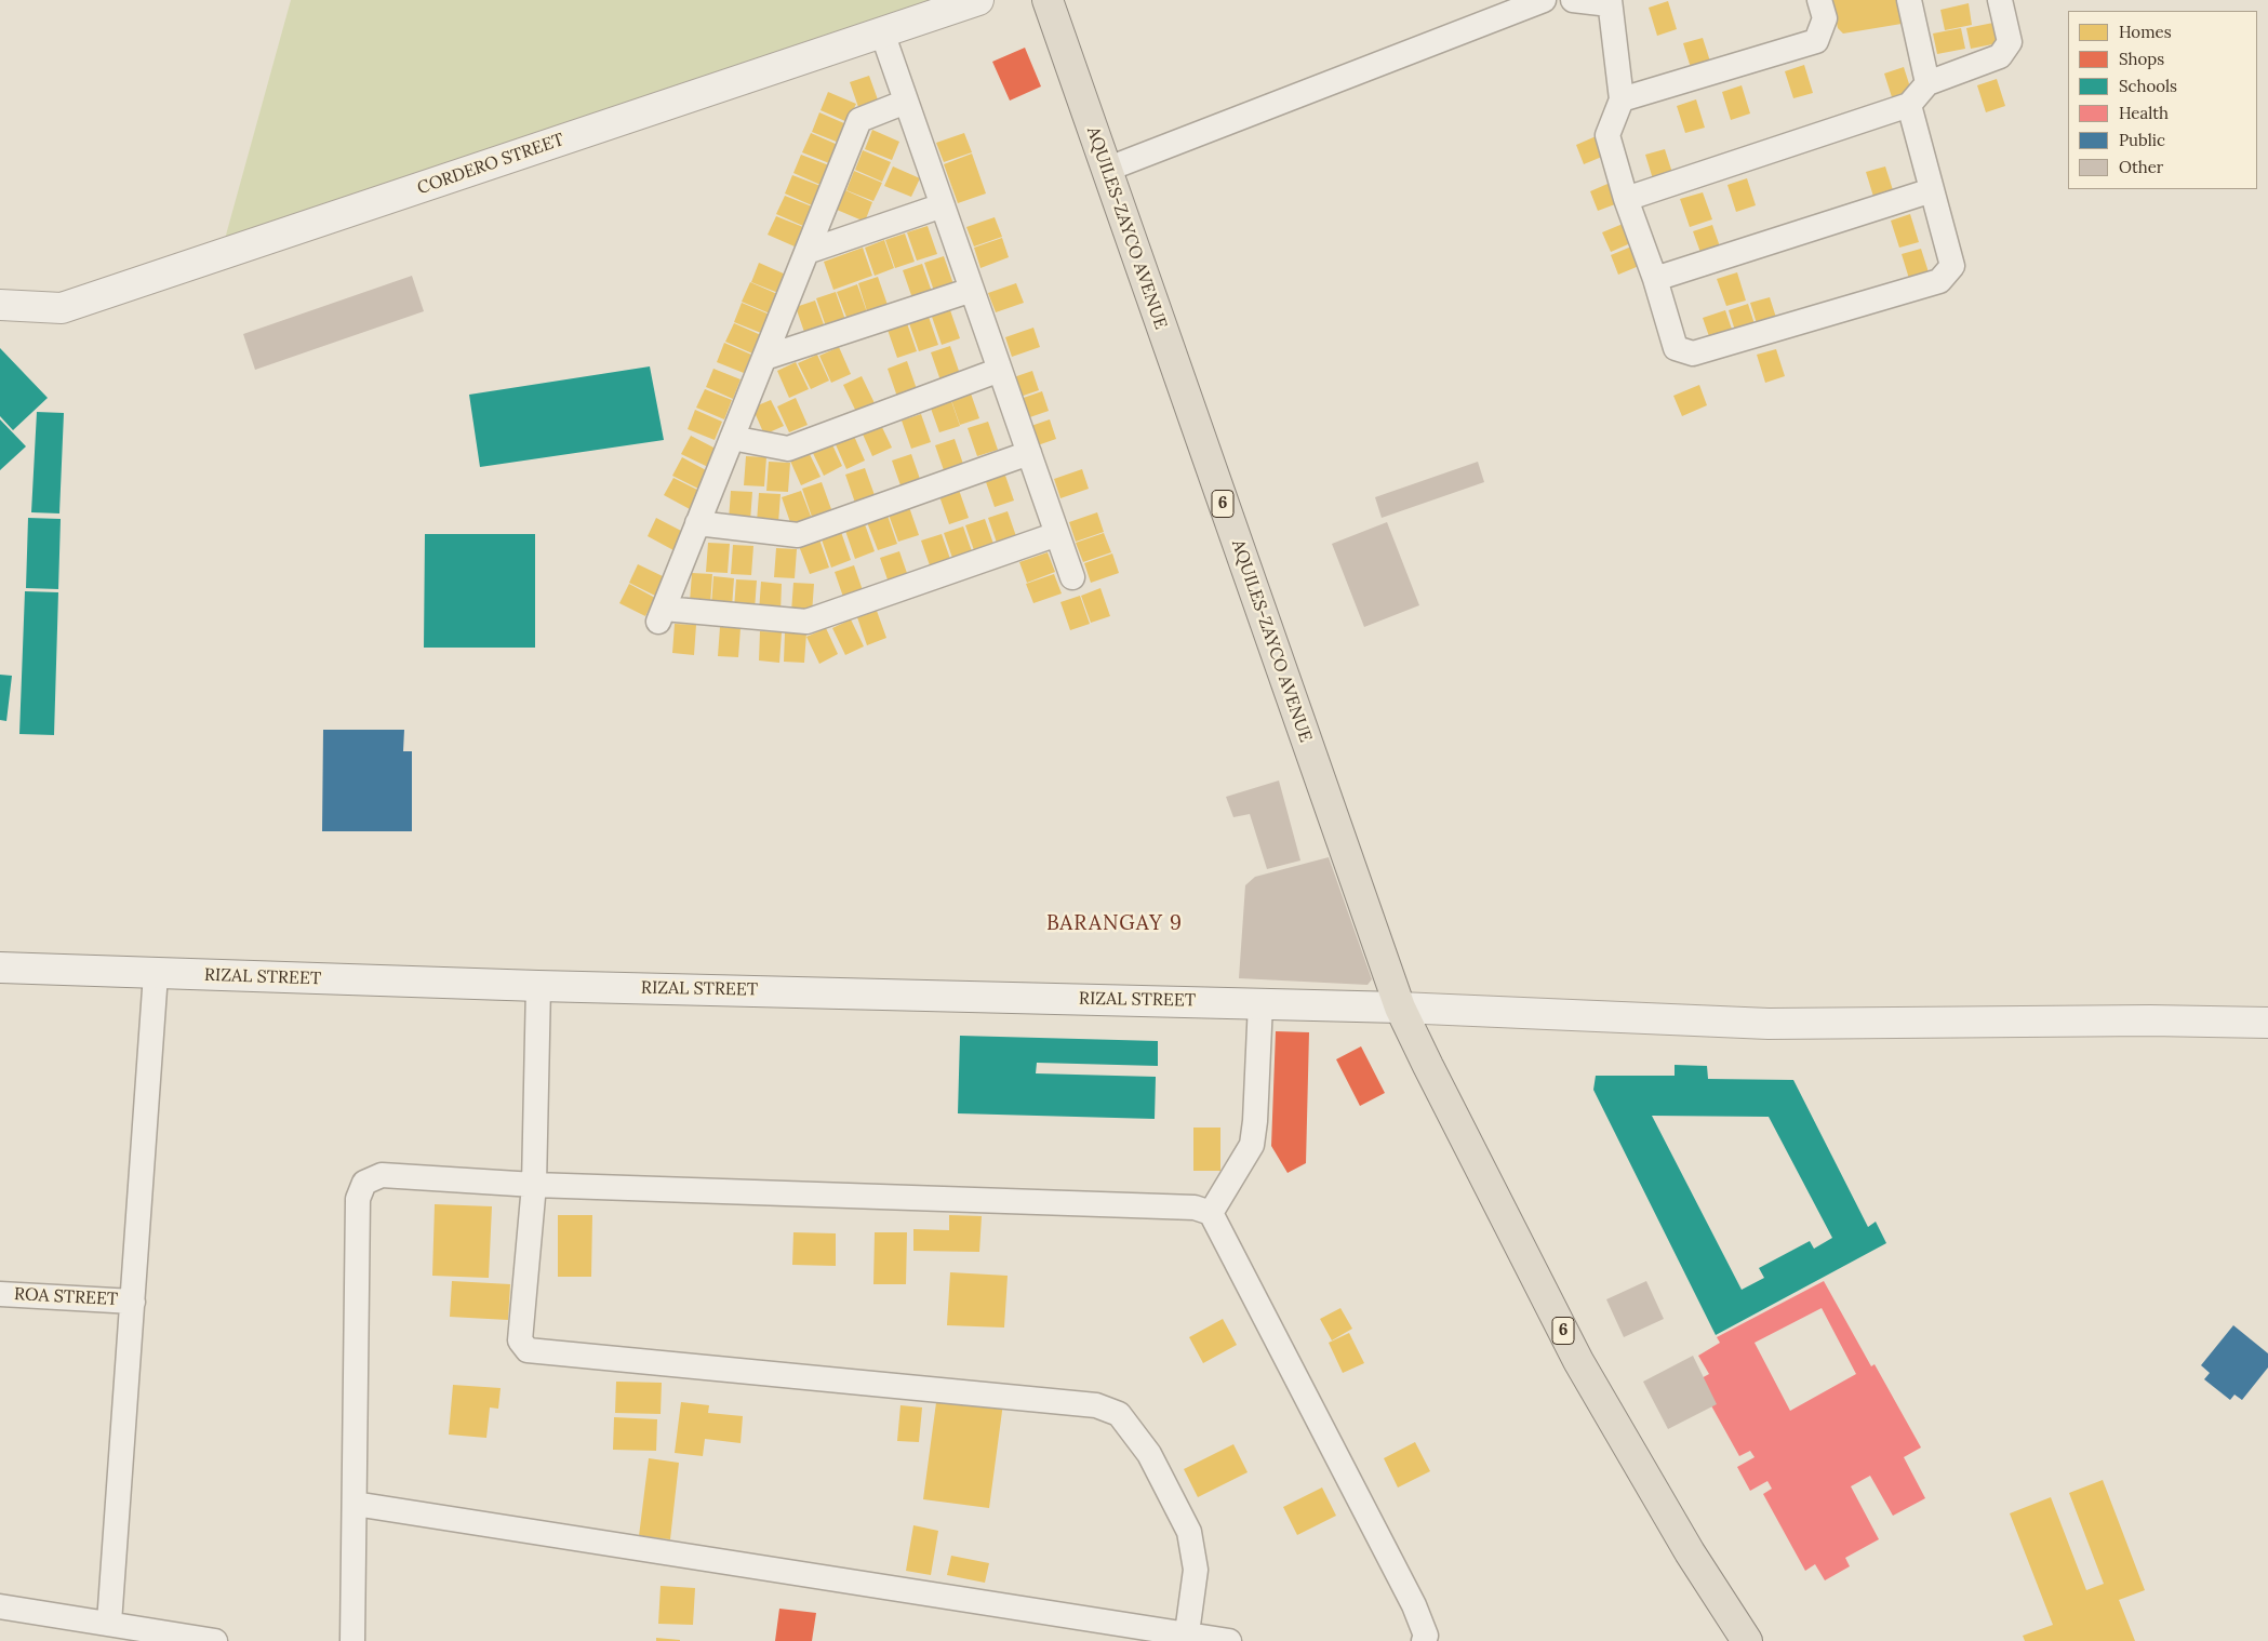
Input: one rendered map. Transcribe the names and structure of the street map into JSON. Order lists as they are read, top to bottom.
{
  "streets": {
    "highway": ["AQUILES-ZAYCO AVENUE", "6"],
    "street": ["CORDERO STREET", "RIZAL STREET", "ROA STREET"]
  },
  "crossings": [
    ["AQUILES-ZAYCO AVENUE", "6"],
    ["AQUILES-ZAYCO AVENUE", "RIZAL STREET"],
    ["6", "RIZAL STREET"]
  ],
  "districts": ["BARANGAY 9"],
  "legend": [
    "Homes",
    "Shops",
    "Schools",
    "Health",
    "Public",
    "Other"
  ]
}
